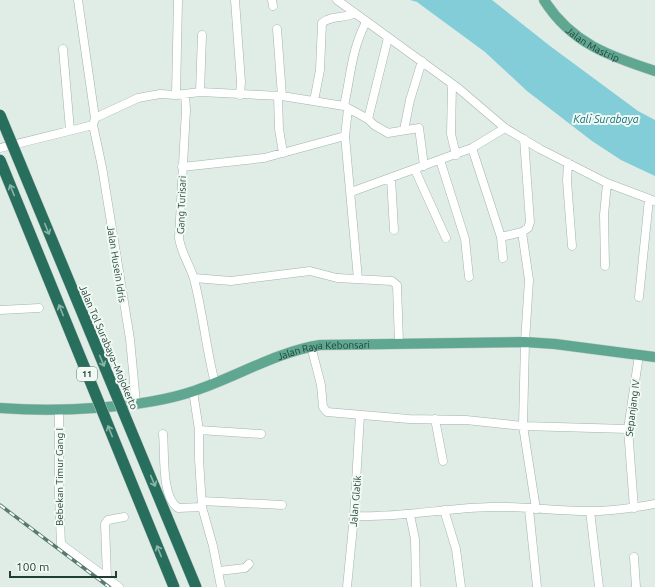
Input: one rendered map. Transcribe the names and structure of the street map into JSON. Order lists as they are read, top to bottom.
{
  "streets": {
    "highway": ["Jalan Tol Surabaya–Mojokerto", "11"],
    "main road": ["Jalan Mastrip", "Jalan Raya Kebonsari"],
    "street": [
      "Gang Turisari",
      "Jalan Husein Idris",
      "Sepanjang IV",
      "Bebekan Timur Gang I",
      "Jalan Glatik"
    ]
  },
  "crossings": [
    ["Gang Turisari", "Jalan Raya Kebonsari"],
    ["Jalan Husein Idris", "Jalan Raya Kebonsari"],
    ["Jalan Raya Kebonsari", "Sepanjang IV"],
    ["Jalan Raya Kebonsari", "Bebekan Timur Gang I"]
  ],
  "water": ["Kali Surabaya"],
  "scale_bar": "100 m"
}
